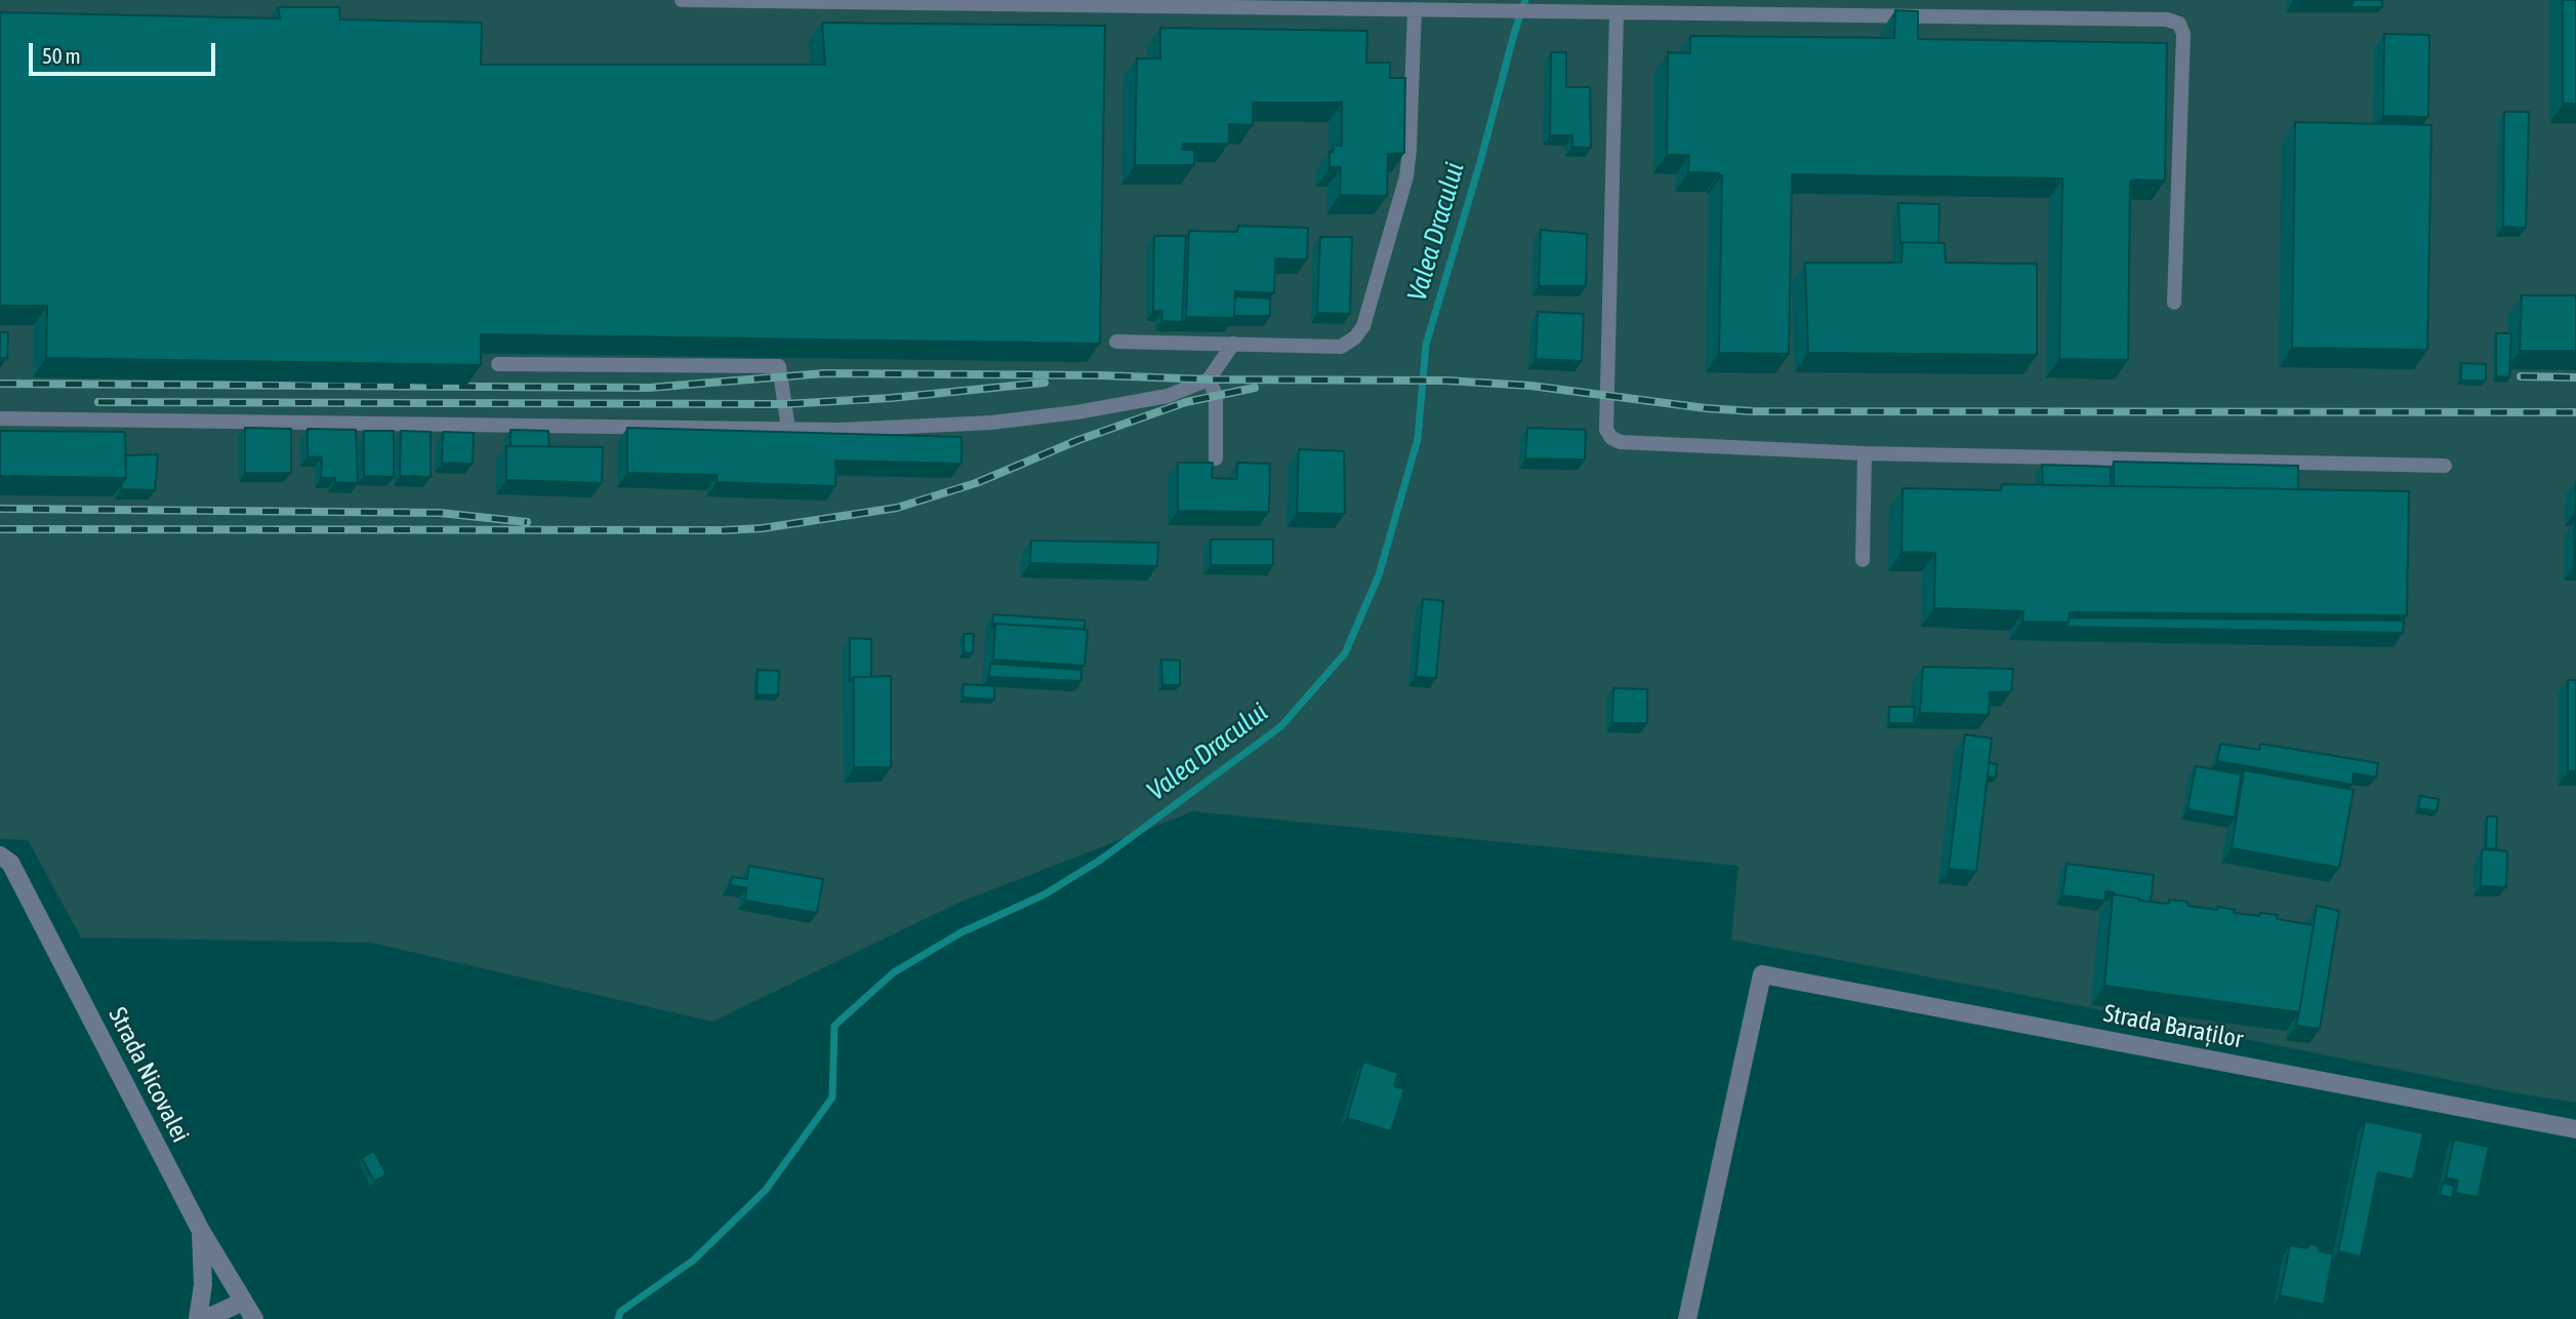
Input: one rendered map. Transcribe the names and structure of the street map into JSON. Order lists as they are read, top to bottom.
{
  "streets": {
    "street": ["Strada Baraților", "Strada Nicovalei"]
  },
  "water": ["Valea Dracului"],
  "scale_bar": "50 m"
}
